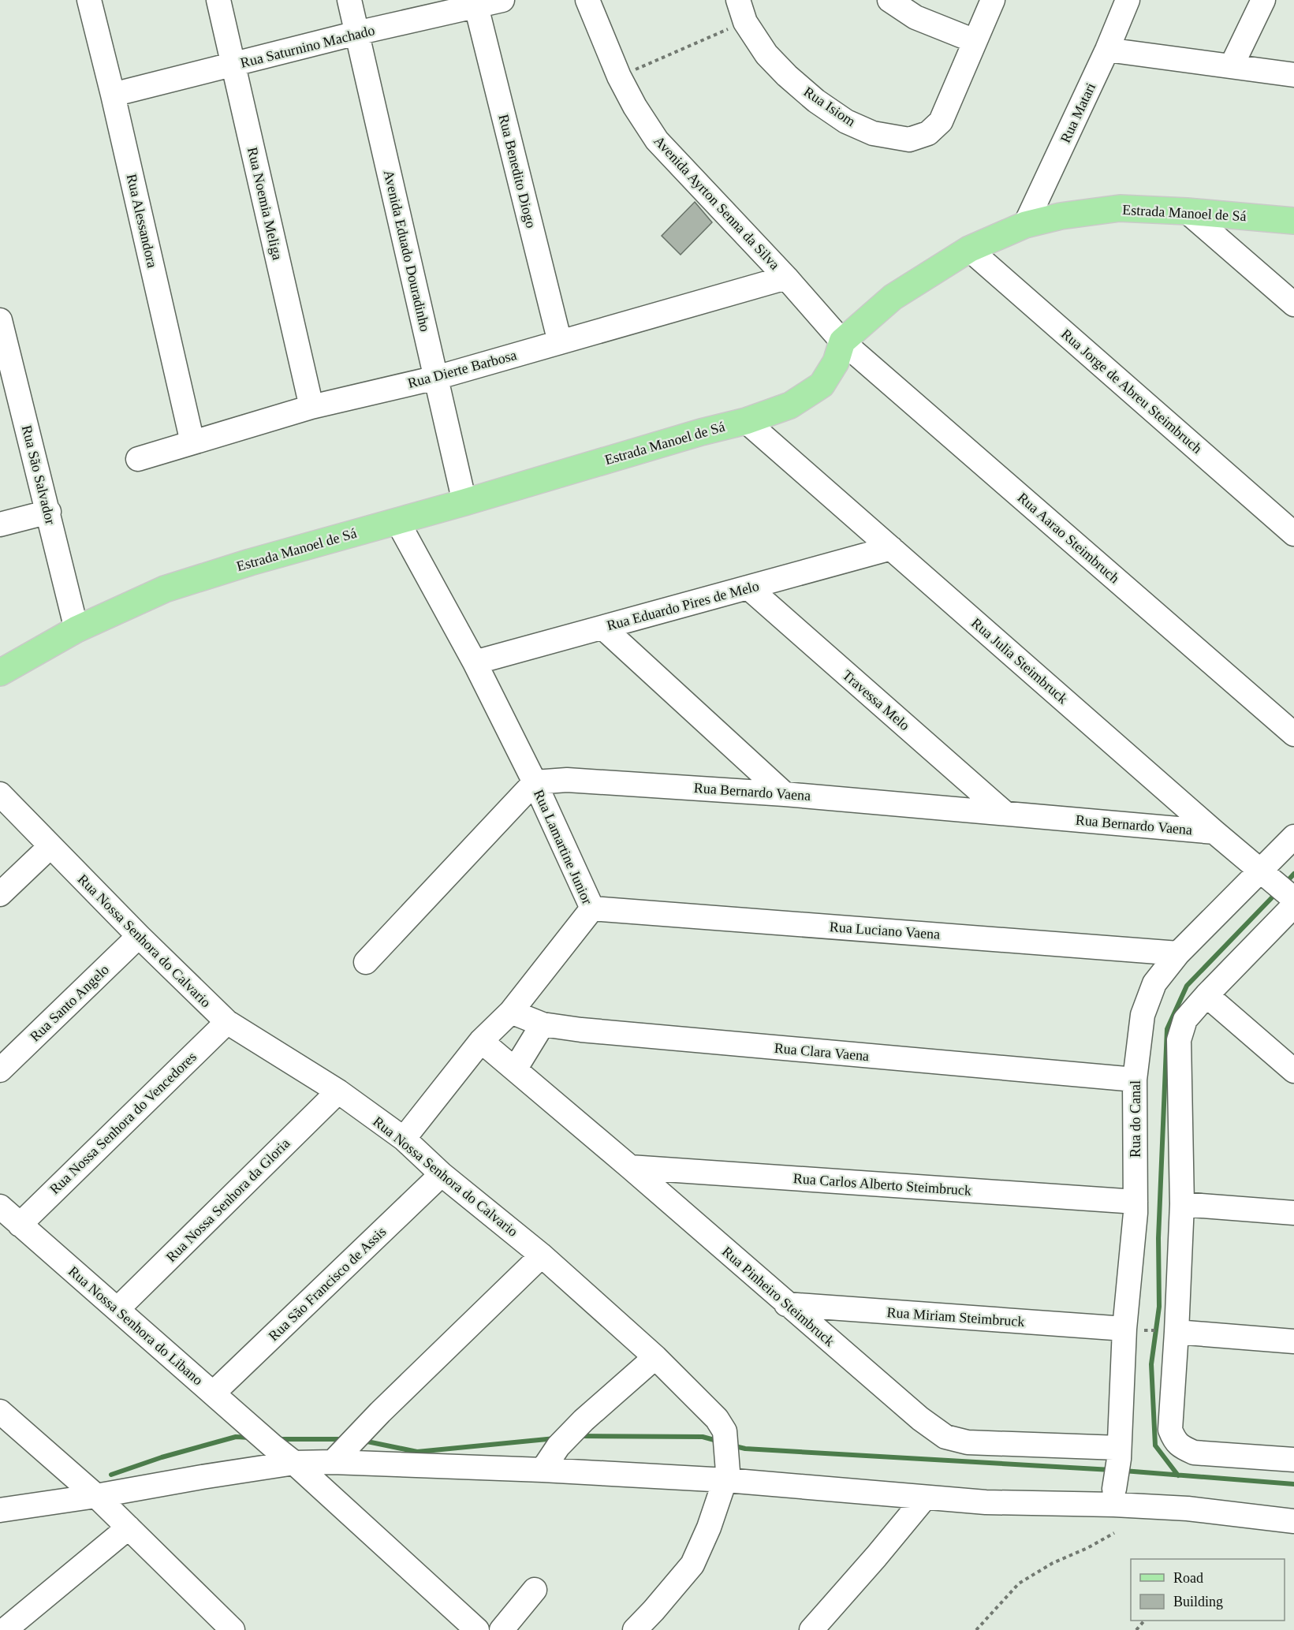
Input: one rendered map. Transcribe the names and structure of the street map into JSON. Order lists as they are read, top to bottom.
{
  "streets": {
    "main road": ["Estrada Manoel de Sá"],
    "street": [
      "Rua Saturnino Machado",
      "Rua Isiom",
      "Rua Matari",
      "Rua Benedito Diogo",
      "Avenida Ayrton Senna da Silva",
      "Rua Noemia Meliga",
      "Rua Alessandora",
      "Avenida Eduado Douradinho",
      "Rua Dierte Barbosa",
      "Rua Jorge de Abreu Steimbruch",
      "Rua São Salvador",
      "Rua Aarao Steimbruch",
      "Rua Eduardo Pires de Melo",
      "Rua Julia Steimbruck",
      "Travessa Melo",
      "Rua Bernardo Vaena",
      "Rua Lamartine Junior",
      "Rua Luciano Vaena",
      "Rua Nossa Senhora do Calvario",
      "Rua Santo Angelo",
      "Rua Clara Vaena",
      "Rua do Canal",
      "Rua Nossa Senhora do Vencedores",
      "Rua Carlos Alberto Steimbruck",
      "Rua Nossa Senhora da Gloria",
      "Rua São Francisco de Assis",
      "Rua Pinheiro Steimbruck",
      "Rua Miriam Steimbruck",
      "Rua Nossa Senhora do Libano"
    ]
  },
  "crossings": [
    ["Rua Saturnino Machado", "Rua Benedito Diogo"],
    ["Rua Saturnino Machado", "Rua Noemia Meliga"],
    ["Rua Saturnino Machado", "Rua Alessandora"],
    ["Rua Saturnino Machado", "Avenida Eduado Douradinho"],
    ["Rua Matari", "Estrada Manoel de Sá"],
    ["Rua Benedito Diogo", "Rua Dierte Barbosa"],
    ["Avenida Ayrton Senna da Silva", "Estrada Manoel de Sá"],
    ["Avenida Ayrton Senna da Silva", "Rua Dierte Barbosa"],
    ["Avenida Ayrton Senna da Silva", "Rua Aarao Steimbruch"],
    ["Rua Noemia Meliga", "Rua Dierte Barbosa"],
    ["Estrada Manoel de Sá", "Avenida Eduado Douradinho"],
    ["Estrada Manoel de Sá", "Rua Jorge de Abreu Steimbruch"],
    ["Estrada Manoel de Sá", "Rua São Salvador"],
    ["Estrada Manoel de Sá", "Rua Aarao Steimbruch"],
    ["Estrada Manoel de Sá", "Rua Julia Steimbruck"],
    ["Estrada Manoel de Sá", "Rua Lamartine Junior"],
    ["Rua Alessandora", "Rua Dierte Barbosa"],
    ["Avenida Eduado Douradinho", "Rua Dierte Barbosa"],
    ["Rua Eduardo Pires de Melo", "Rua Julia Steimbruck"],
    ["Rua Eduardo Pires de Melo", "Travessa Melo"],
    ["Rua Eduardo Pires de Melo", "Rua Lamartine Junior"],
    ["Rua Julia Steimbruck", "Rua Bernardo Vaena"],
    ["Rua Julia Steimbruck", "Rua do Canal"],
    ["Travessa Melo", "Rua Bernardo Vaena"],
    ["Rua Bernardo Vaena", "Rua Lamartine Junior"],
    ["Rua Lamartine Junior", "Rua Luciano Vaena"],
    ["Rua Lamartine Junior", "Rua Nossa Senhora do Calvario"],
    ["Rua Lamartine Junior", "Rua Clara Vaena"],
    ["Rua Lamartine Junior", "Rua Pinheiro Steimbruck"],
    ["Rua Luciano Vaena", "Rua do Canal"],
    ["Rua Nossa Senhora do Calvario", "Rua Santo Angelo"],
    ["Rua Nossa Senhora do Calvario", "Rua Nossa Senhora do Vencedores"],
    ["Rua Nossa Senhora do Calvario", "Rua Nossa Senhora da Gloria"],
    ["Rua Nossa Senhora do Calvario", "Rua São Francisco de Assis"],
    ["Rua Clara Vaena", "Rua do Canal"],
    ["Rua do Canal", "Rua Carlos Alberto Steimbruck"],
    ["Rua do Canal", "Rua Pinheiro Steimbruck"],
    ["Rua do Canal", "Rua Miriam Steimbruck"],
    ["Rua Nossa Senhora do Vencedores", "Rua Nossa Senhora do Libano"],
    ["Rua Carlos Alberto Steimbruck", "Rua Pinheiro Steimbruck"],
    ["Rua Nossa Senhora da Gloria", "Rua Nossa Senhora do Libano"],
    ["Rua São Francisco de Assis", "Rua Nossa Senhora do Libano"],
    ["Rua Pinheiro Steimbruck", "Rua Miriam Steimbruck"]
  ],
  "legend": ["Road", "Building"]
}
